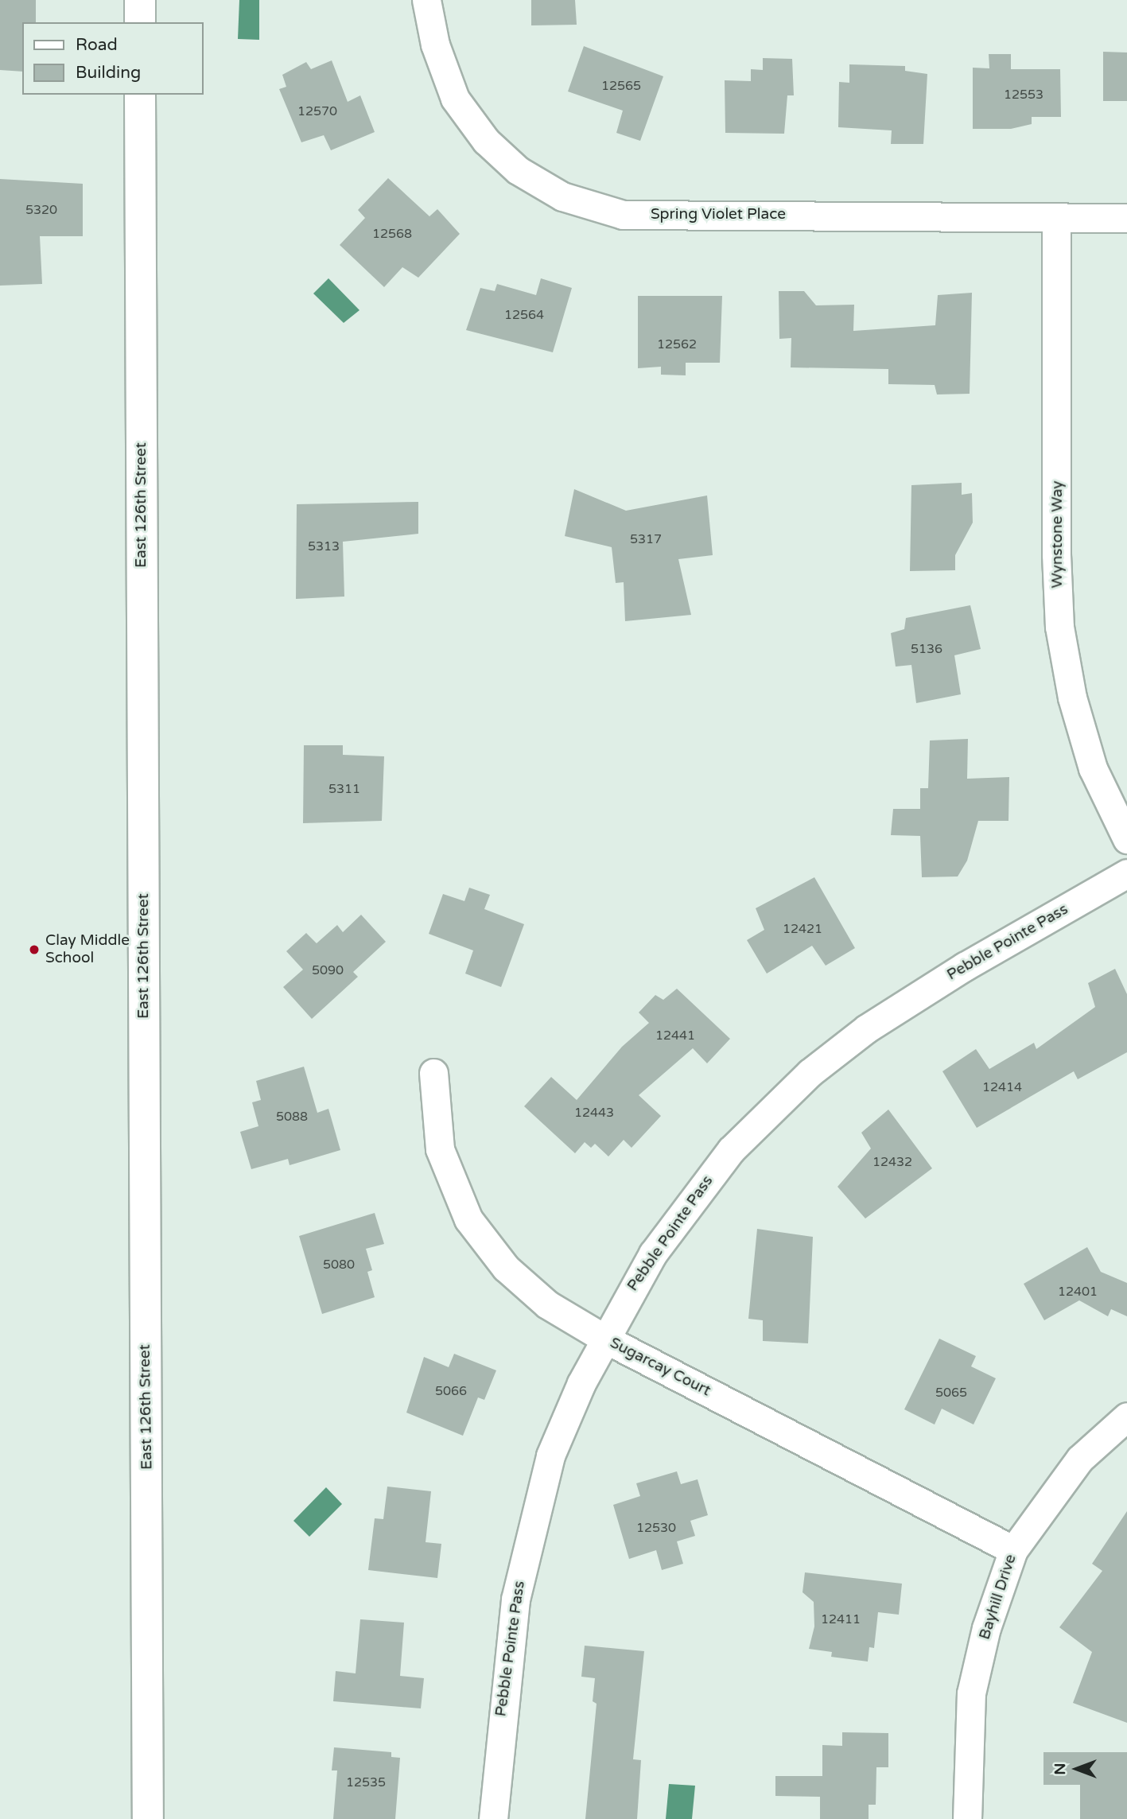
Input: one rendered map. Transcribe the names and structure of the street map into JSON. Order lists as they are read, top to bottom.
{
  "streets": {
    "street": [
      "Spring Violet Place",
      "East 126th Street",
      "Wynstone Way",
      "Pebble Pointe Pass",
      "Sugarcay Court",
      "Bayhill Drive"
    ]
  },
  "crossings": [
    ["Spring Violet Place", "Wynstone Way"],
    ["Pebble Pointe Pass", "Sugarcay Court"],
    ["Sugarcay Court", "Bayhill Drive"]
  ],
  "places": ["Clay Middle School"],
  "house_numbers": [
    "12565",
    "12553",
    "12570",
    "5320",
    "12568",
    "12564",
    "12562",
    "5317",
    "5313",
    "5136",
    "5311",
    "12421",
    "5090",
    "12441",
    "12414",
    "12443",
    "5088",
    "12432",
    "5080",
    "12401",
    "5066",
    "5065",
    "12530",
    "12411",
    "12535"
  ],
  "legend": ["Road", "Building"],
  "north": "left"
}
